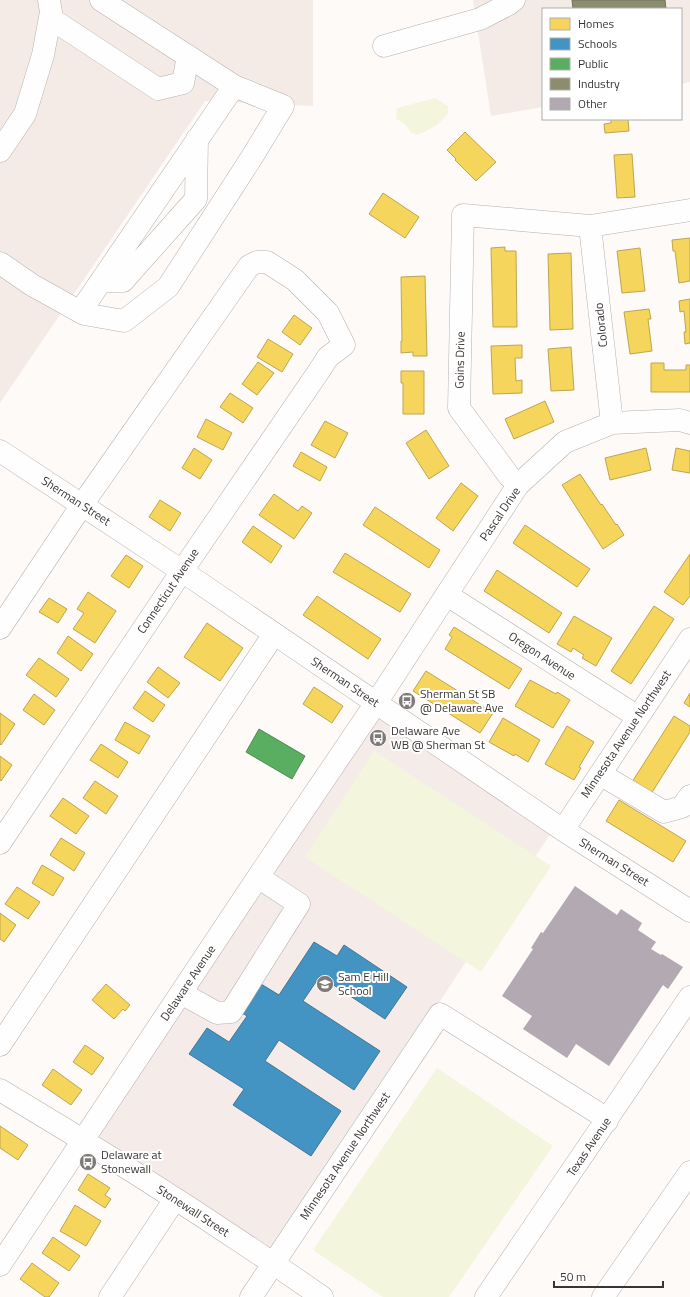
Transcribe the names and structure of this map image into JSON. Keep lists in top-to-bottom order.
{
  "streets": {
    "street": [
      "Colorado",
      "Goins Drive",
      "Sherman Street",
      "Pascal Drive",
      "Connecticut Avenue",
      "Oregon Avenue",
      "Minnesota Avenue Northwest",
      "Delaware Avenue",
      "Texas Avenue",
      "Stonewall Street"
    ]
  },
  "crossings": [
    ["Colorado", "Goins Drive"],
    ["Colorado", "Pascal Drive"],
    ["Goins Drive", "Pascal Drive"],
    ["Sherman Street", "Pascal Drive"],
    ["Sherman Street", "Connecticut Avenue"],
    ["Sherman Street", "Minnesota Avenue Northwest"],
    ["Sherman Street", "Delaware Avenue"],
    ["Pascal Drive", "Oregon Avenue"],
    ["Pascal Drive", "Delaware Avenue"],
    ["Oregon Avenue", "Minnesota Avenue Northwest"],
    ["Minnesota Avenue Northwest", "Texas Avenue"],
    ["Minnesota Avenue Northwest", "Stonewall Street"],
    ["Delaware Avenue", "Stonewall Street"]
  ],
  "places": {
    "bus stop": ["Sherman St SB @ Delaware Ave", "Delaware Ave WB @ Sherman St", "Delaware at Stonewall"],
    "school or university": ["Sam E Hill School"]
  },
  "legend": [
    "Homes",
    "Schools",
    "Public",
    "Industry",
    "Other"
  ],
  "scale_bar": "50 m"
}
